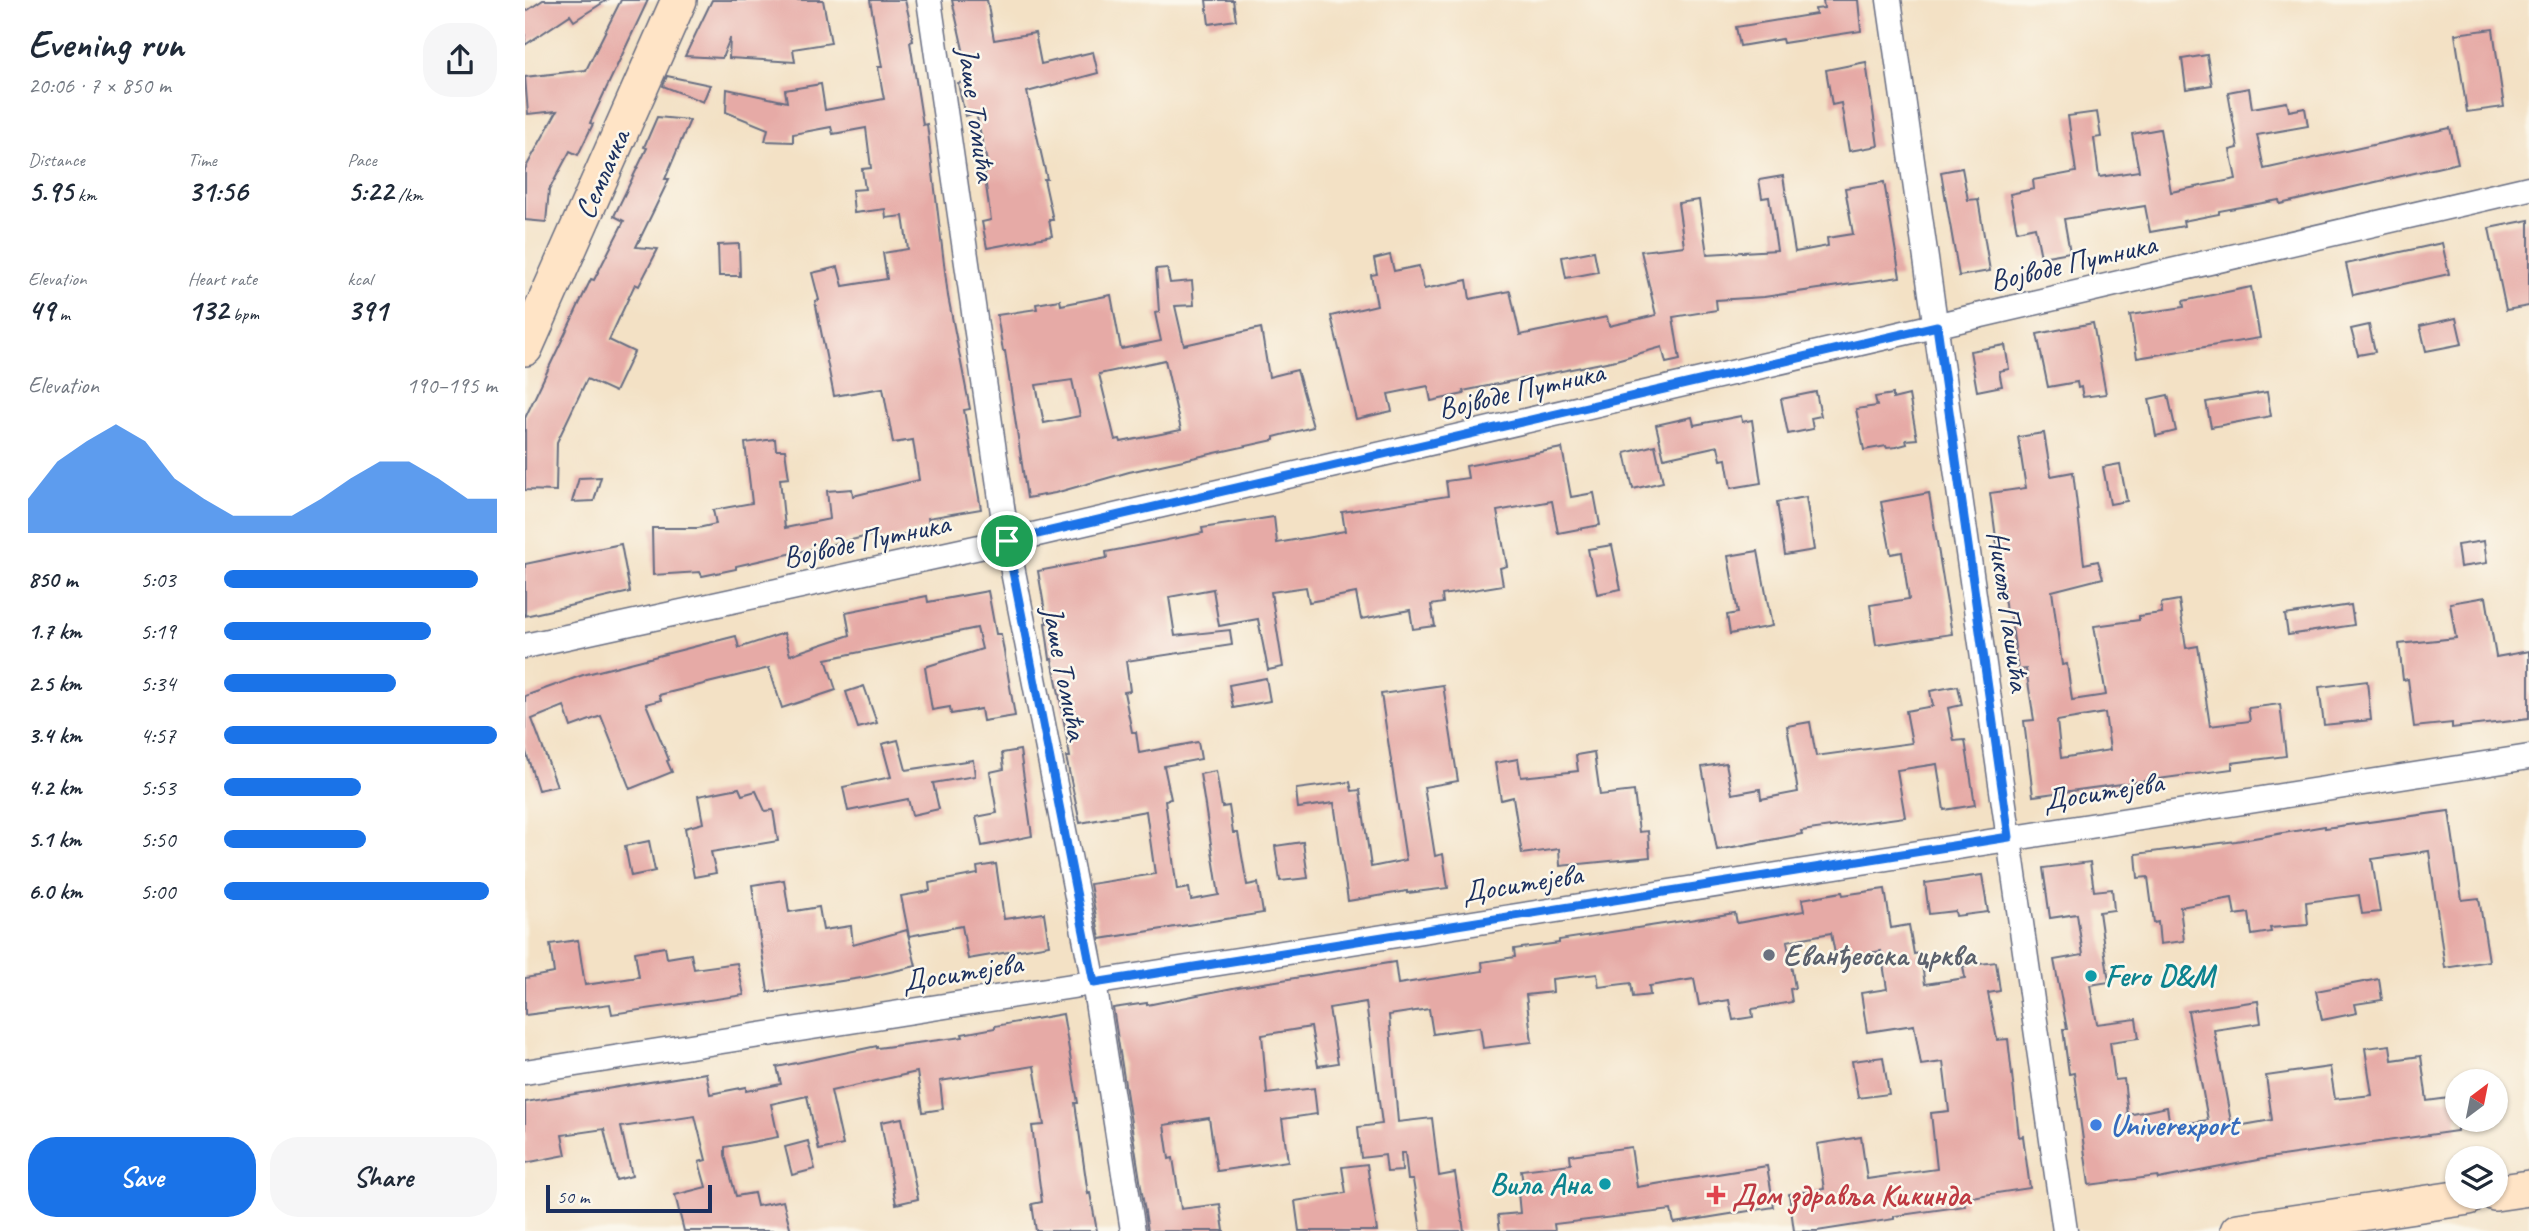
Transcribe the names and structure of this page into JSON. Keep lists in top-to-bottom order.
{
  "streets": {
    "main road": ["Семлачка"],
    "street": [
      "Јаше Томића",
      "Војводе Путника",
      "Николе Пашића",
      "Доситејева"
    ]
  },
  "crossings": [
    ["Јаше Томића", "Војводе Путника"],
    ["Јаше Томића", "Доситејева"],
    ["Војводе Путника", "Николе Пашића"],
    ["Николе Пашића", "Доситејева"]
  ],
  "places": {
    "other": [
      "Еванђеоска црква",
      "Fero D&M",
      "Univerexport",
      "Вила Ана"
    ],
    "health": ["Дом здравља Кикинда"]
  },
  "scale_bar": "50 m",
  "north": "top right",
  "page": {
    "heading": ["Evening run", "20:06 · 7 × 850 m"],
    "stats": [
      ["Distance", "5.95 km"],
      ["Time", "31:56"],
      ["Pace", "5:22 /km"],
      ["Elevation", "49 m"],
      ["Heart rate", "132 bpm"],
      ["kcal", "391"]
    ],
    "chart": ["Elevation", "190–195 m"],
    "list": [
      {
        "name": "850 m",
        "note": "5:03"
      },
      {
        "name": "1.7 km",
        "note": "5:19"
      },
      {
        "name": "2.5 km",
        "note": "5:34"
      },
      {
        "name": "3.4 km",
        "note": "4:57"
      },
      {
        "name": "4.2 km",
        "note": "5:53"
      },
      {
        "name": "5.1 km",
        "note": "5:50"
      },
      {
        "name": "6.0 km",
        "note": "5:00"
      }
    ],
    "buttons": ["Save", "Share"],
    "scale": "50 m"
  }
}
